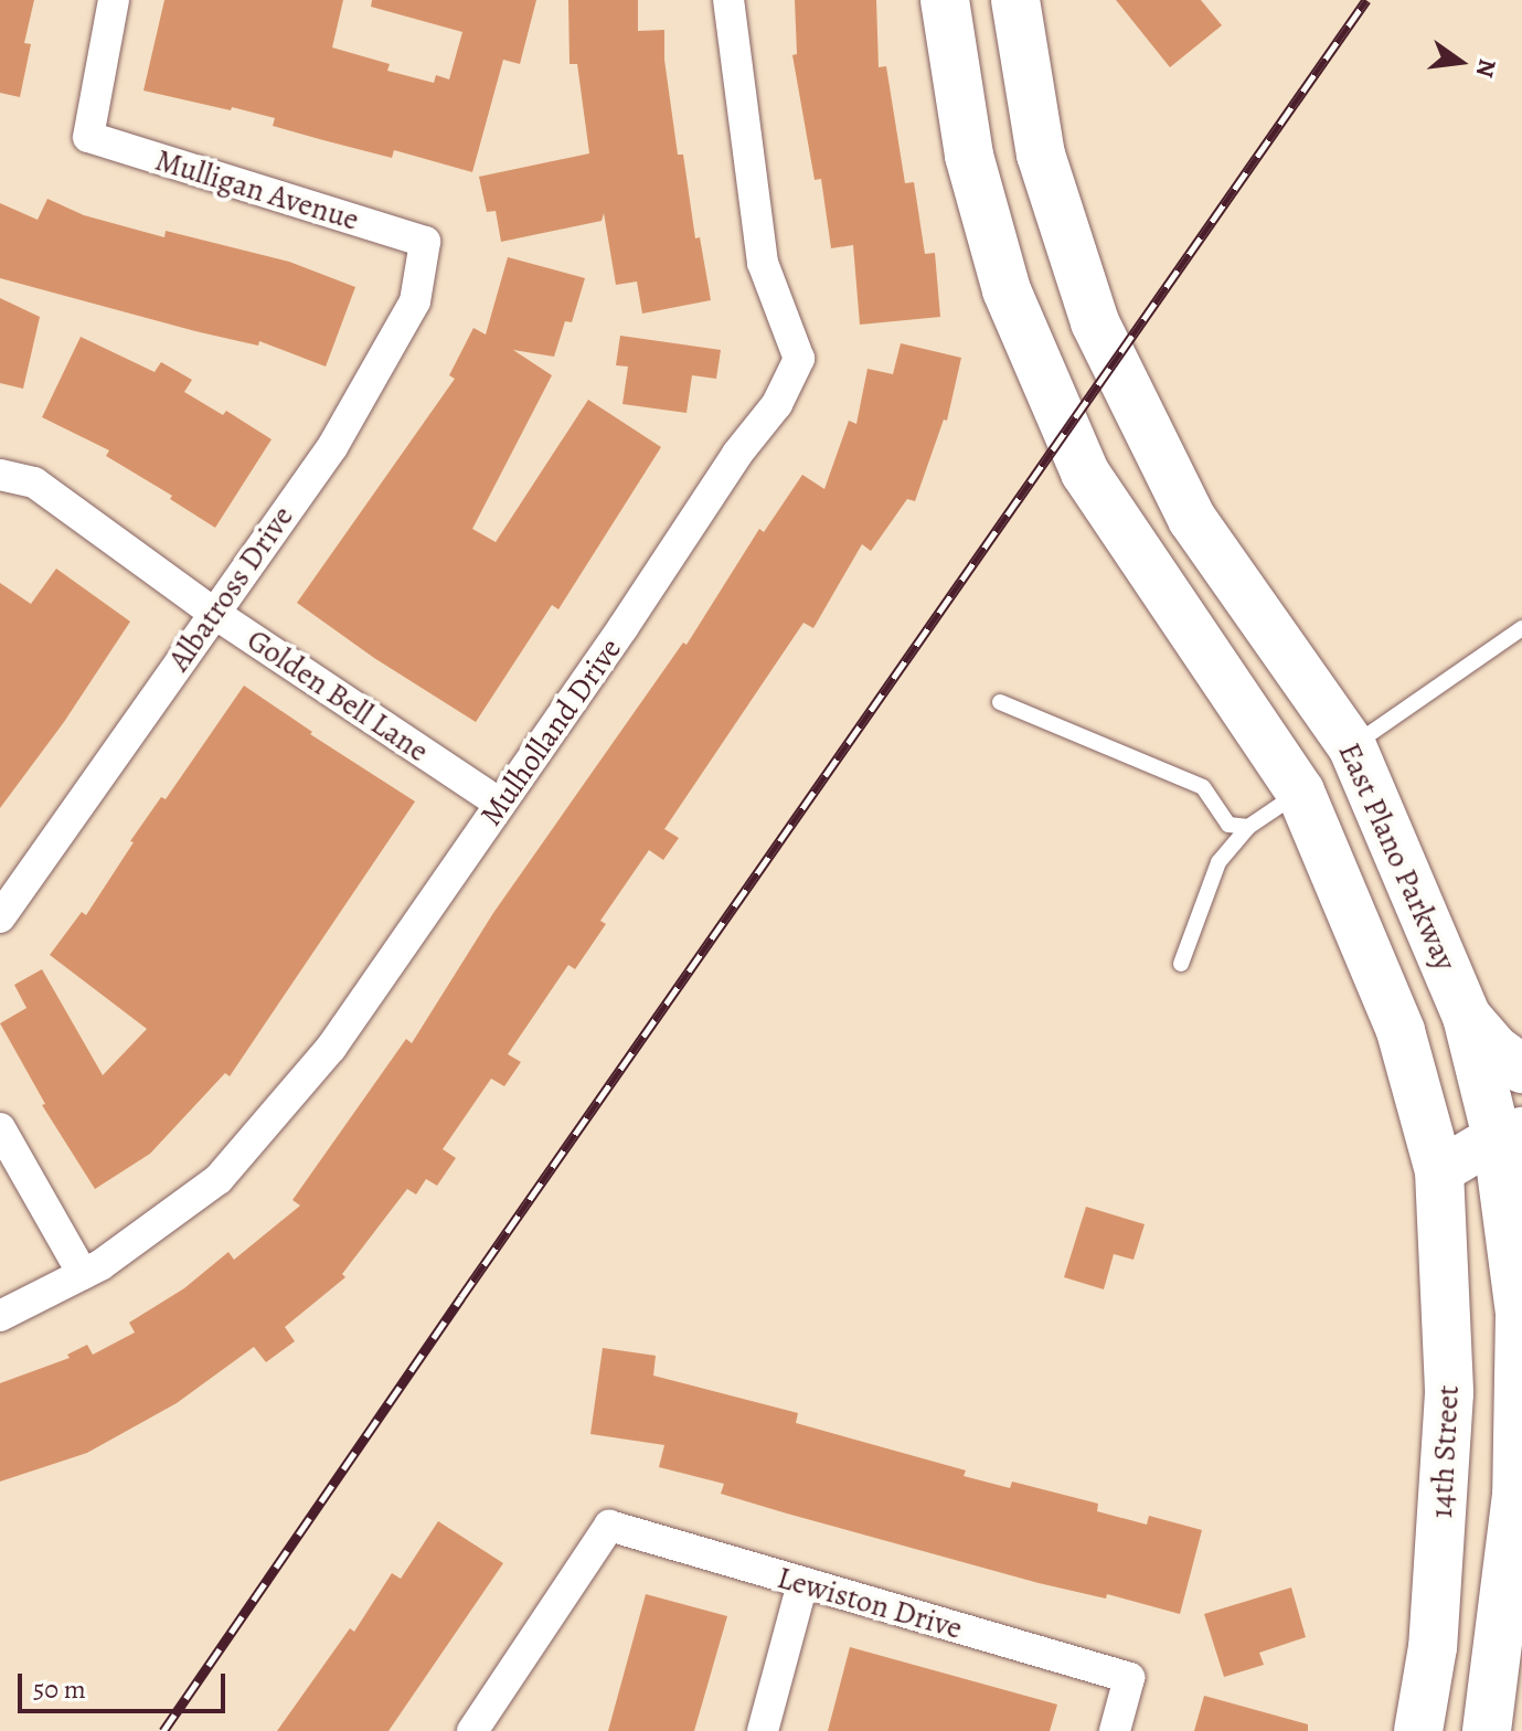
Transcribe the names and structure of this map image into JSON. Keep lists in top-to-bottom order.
{
  "streets": {
    "main road": ["East Plano Parkway", "14th Street"],
    "street": [
      "Mulligan Avenue",
      "Albatross Drive",
      "Golden Bell Lane",
      "Mulholland Drive",
      "Lewiston Drive"
    ]
  },
  "crossings": [
    ["Mulligan Avenue", "Albatross Drive"],
    ["Albatross Drive", "Golden Bell Lane"],
    ["Golden Bell Lane", "Mulholland Drive"],
    ["East Plano Parkway", "14th Street"]
  ],
  "scale_bar": "50 m",
  "north": "right"
}
